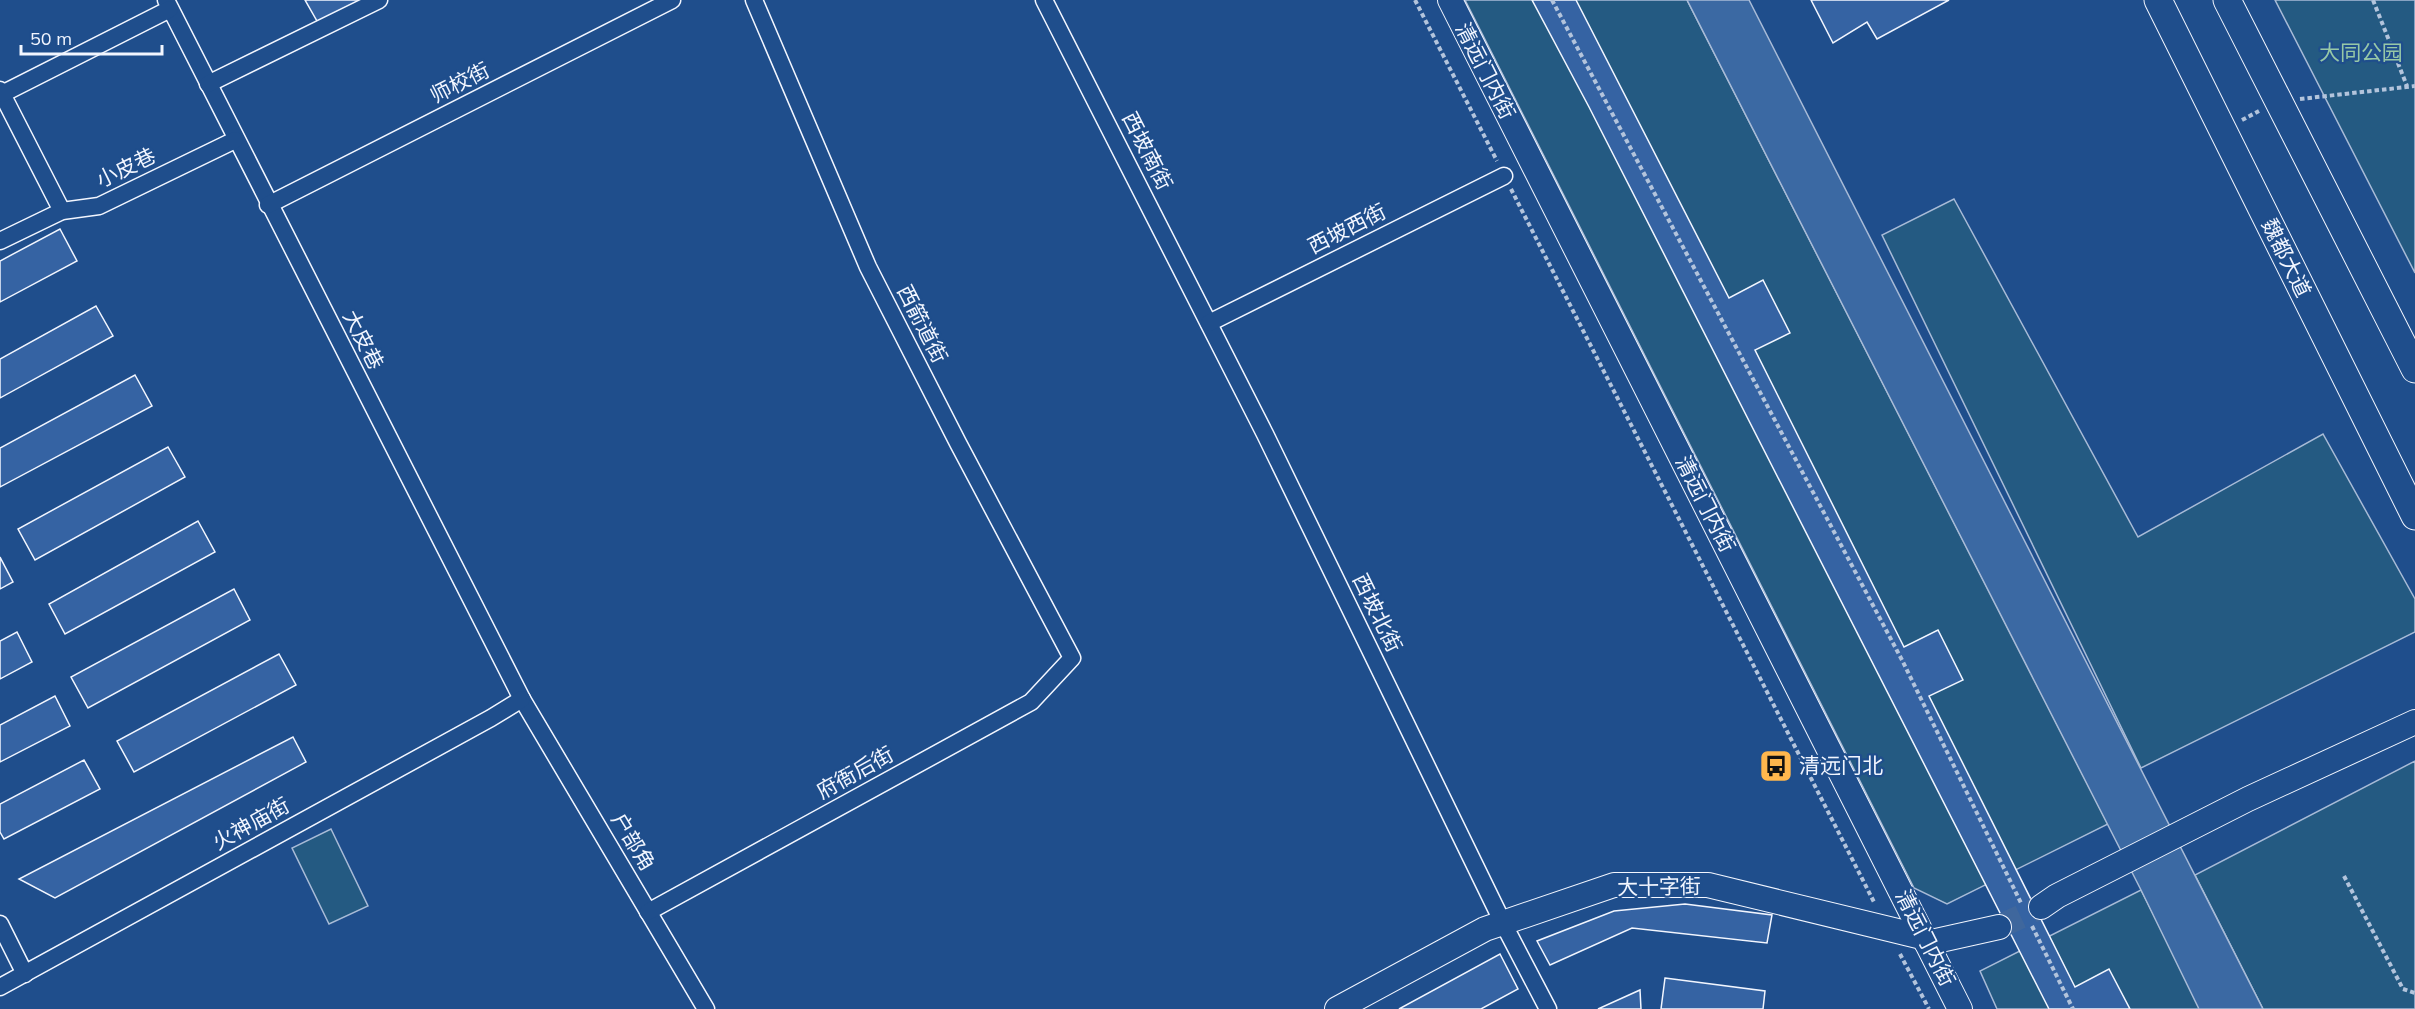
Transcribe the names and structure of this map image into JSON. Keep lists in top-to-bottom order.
{
  "streets": {
    "main road": ["清远门内街", "魏都大道", "大十字街"],
    "street": [
      "师校街",
      "西坡南街",
      "小皮巷",
      "西坡西街",
      "西箭道街",
      "大皮巷",
      "西坡北街",
      "府衙后街",
      "火神庙街",
      "户部角"
    ]
  },
  "crossings": [
    ["清远门内街", "大十字街"],
    ["师校街", "大皮巷"],
    ["西坡南街", "西坡西街"],
    ["西坡南街", "西坡北街"],
    ["小皮巷", "大皮巷"],
    ["西坡西街", "西坡北街"],
    ["西箭道街", "府衙后街"],
    ["大皮巷", "火神庙街"],
    ["大皮巷", "户部角"],
    ["西坡北街", "大十字街"],
    ["府衙后街", "户部角"],
    ["火神庙街", "户部角"]
  ],
  "parks": ["大同公园"],
  "places": {
    "bus stop": ["清远门北"]
  },
  "scale_bar": "50 m"
}
